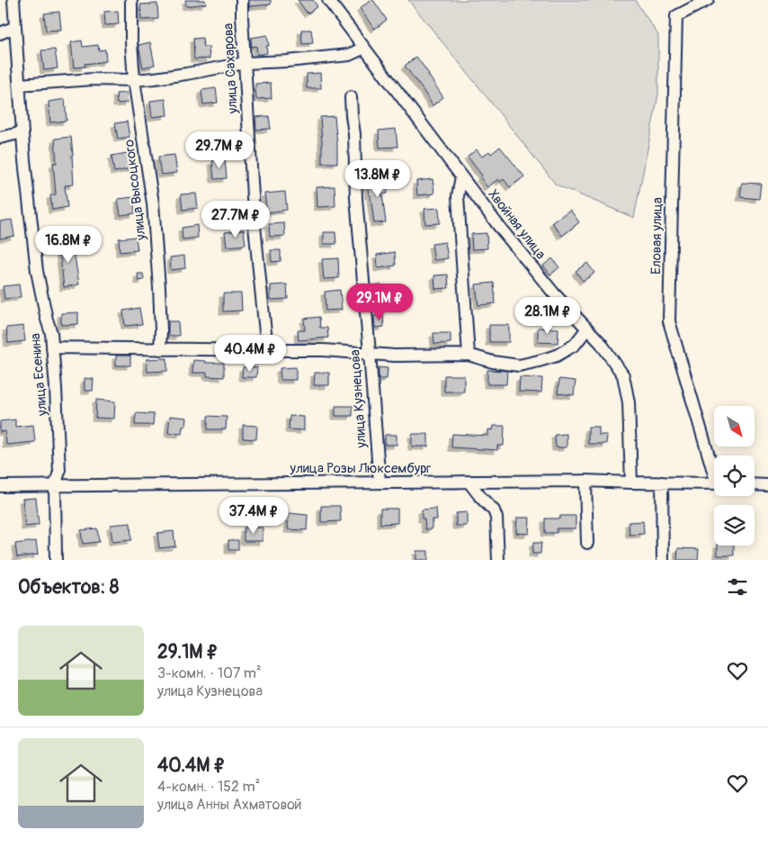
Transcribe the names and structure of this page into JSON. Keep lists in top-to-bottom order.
{
  "streets": {
    "street": [
      "улица Сахарова",
      "улица Высоцкого",
      "Хвойная улица",
      "Еловая улица",
      "улица Есенина",
      "улица Кузнецова",
      "улица Розы Люксембург"
    ]
  },
  "crossings": [
    ["Хвойная улица", "улица Розы Люксембург"],
    ["улица Есенина", "улица Розы Люксембург"],
    ["улица Кузнецова", "улица Розы Люксембург"]
  ],
  "north": "bottom right",
  "page": {
    "price": [
      "29.7M ₽",
      "13.8M ₽",
      "27.7M ₽",
      "16.8M ₽",
      "29.1M ₽",
      "28.1M ₽",
      "40.4M ₽",
      "37.4M ₽"
    ],
    "heading": "Объектов: 8",
    "list": [
      {
        "name": "29.1M ₽",
        "note": "3-комн. · 107 m² · улица Кузнецова"
      },
      {
        "name": "40.4M ₽",
        "note": "4-комн. · 152 m² · улица Анны Ахматовой"
      }
    ]
  }
}
